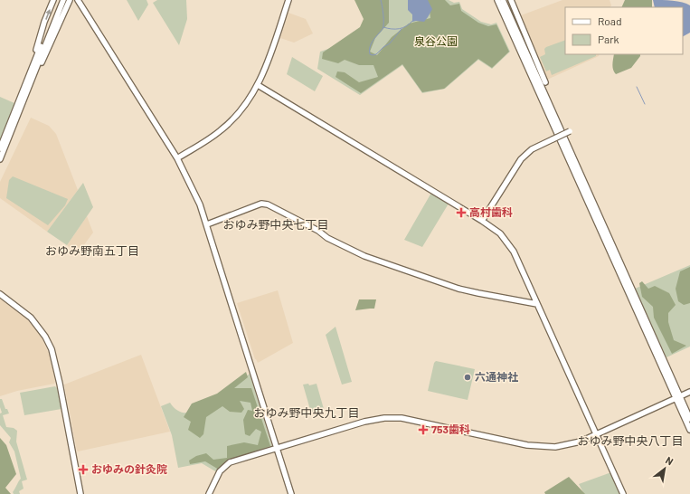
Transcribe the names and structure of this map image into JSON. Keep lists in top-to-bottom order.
{
  "districts": [
    "おゆみ野中央七丁目",
    "おゆみ野南五丁目",
    "おゆみ野中央九丁目",
    "おゆみ野中央八丁目"
  ],
  "parks": ["泉谷公園"],
  "places": {
    "health": ["高村歯科", "753歯科", "おゆみの針灸院"],
    "other": ["六通神社"]
  },
  "legend": ["Road", "Park"],
  "north": "top right"
}
